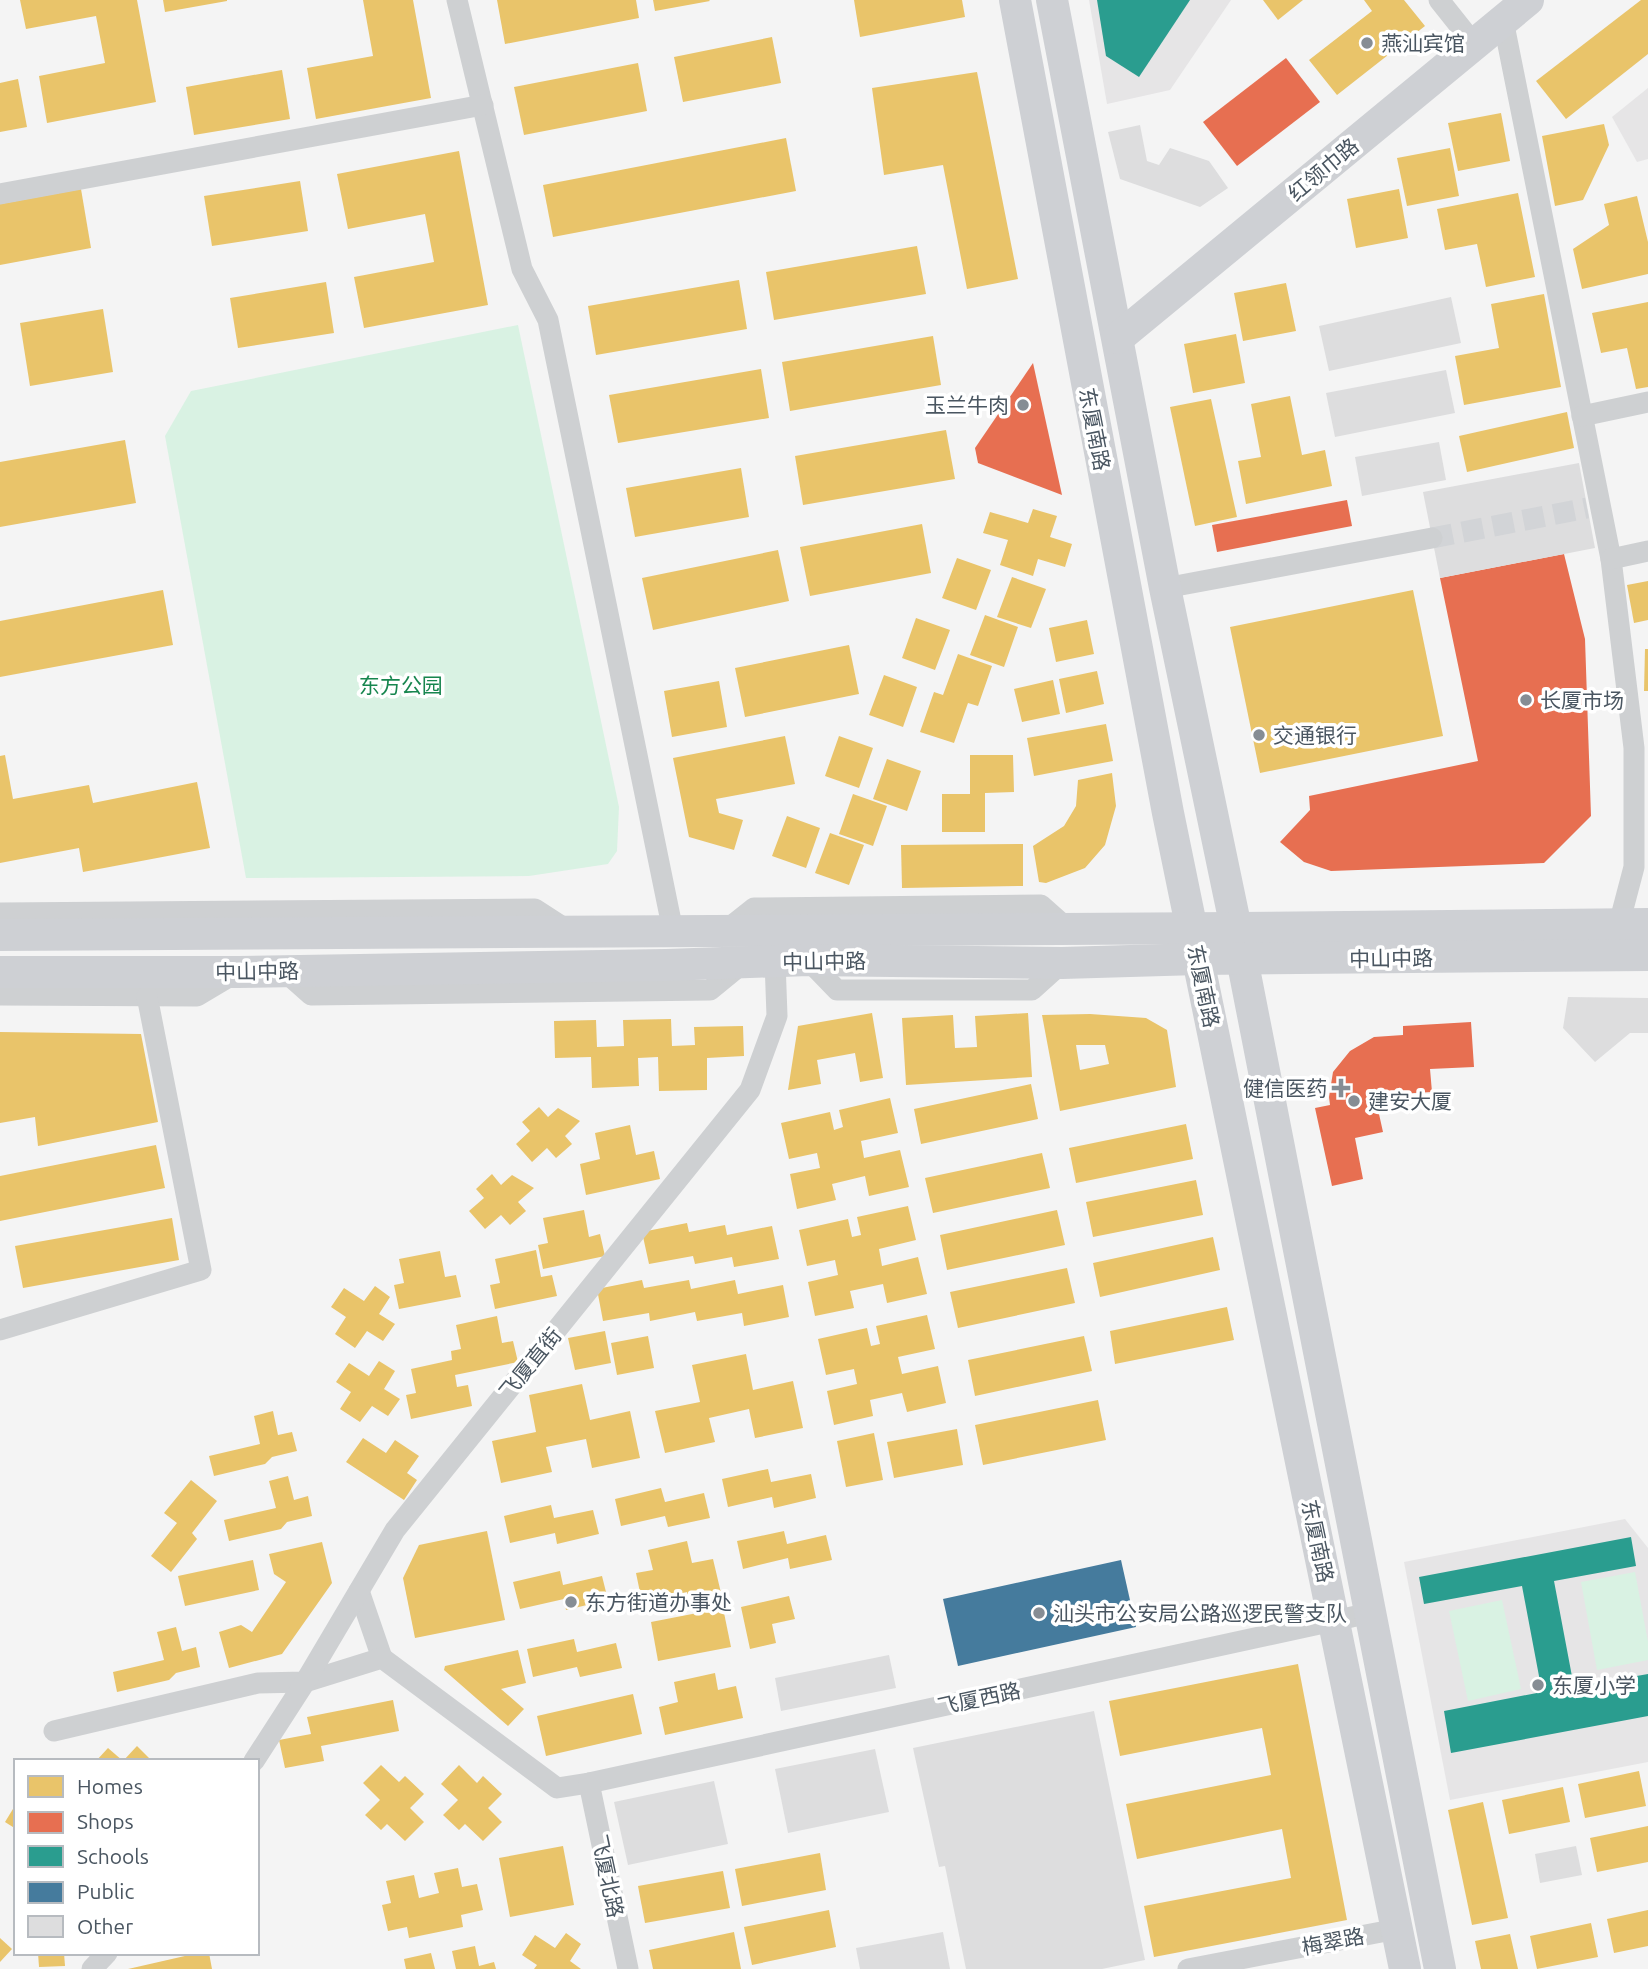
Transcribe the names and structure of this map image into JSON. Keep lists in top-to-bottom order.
{
  "streets": {
    "street": [
      "红领巾路",
      "东厦南路",
      "中山中路",
      "飞厦直街",
      "飞厦西路",
      "飞厦北路",
      "梅翠路"
    ]
  },
  "crossings": [
    ["红领巾路", "东厦南路"],
    ["东厦南路", "中山中路"],
    ["东厦南路", "飞厦西路"],
    ["东厦南路", "梅翠路"],
    ["中山中路", "飞厦直街"],
    ["飞厦西路", "飞厦北路"]
  ],
  "parks": ["东方公园"],
  "places": {
    "other": [
      "燕汕宾馆",
      "玉兰牛肉",
      "长厦市场",
      "交通银行",
      "建安大厦",
      "东方街道办事处",
      "汕头市公安局公路巡逻民警支队",
      "东厦小学"
    ],
    "health": ["健信医药"]
  },
  "legend": [
    "Homes",
    "Shops",
    "Schools",
    "Public",
    "Other"
  ]
}
